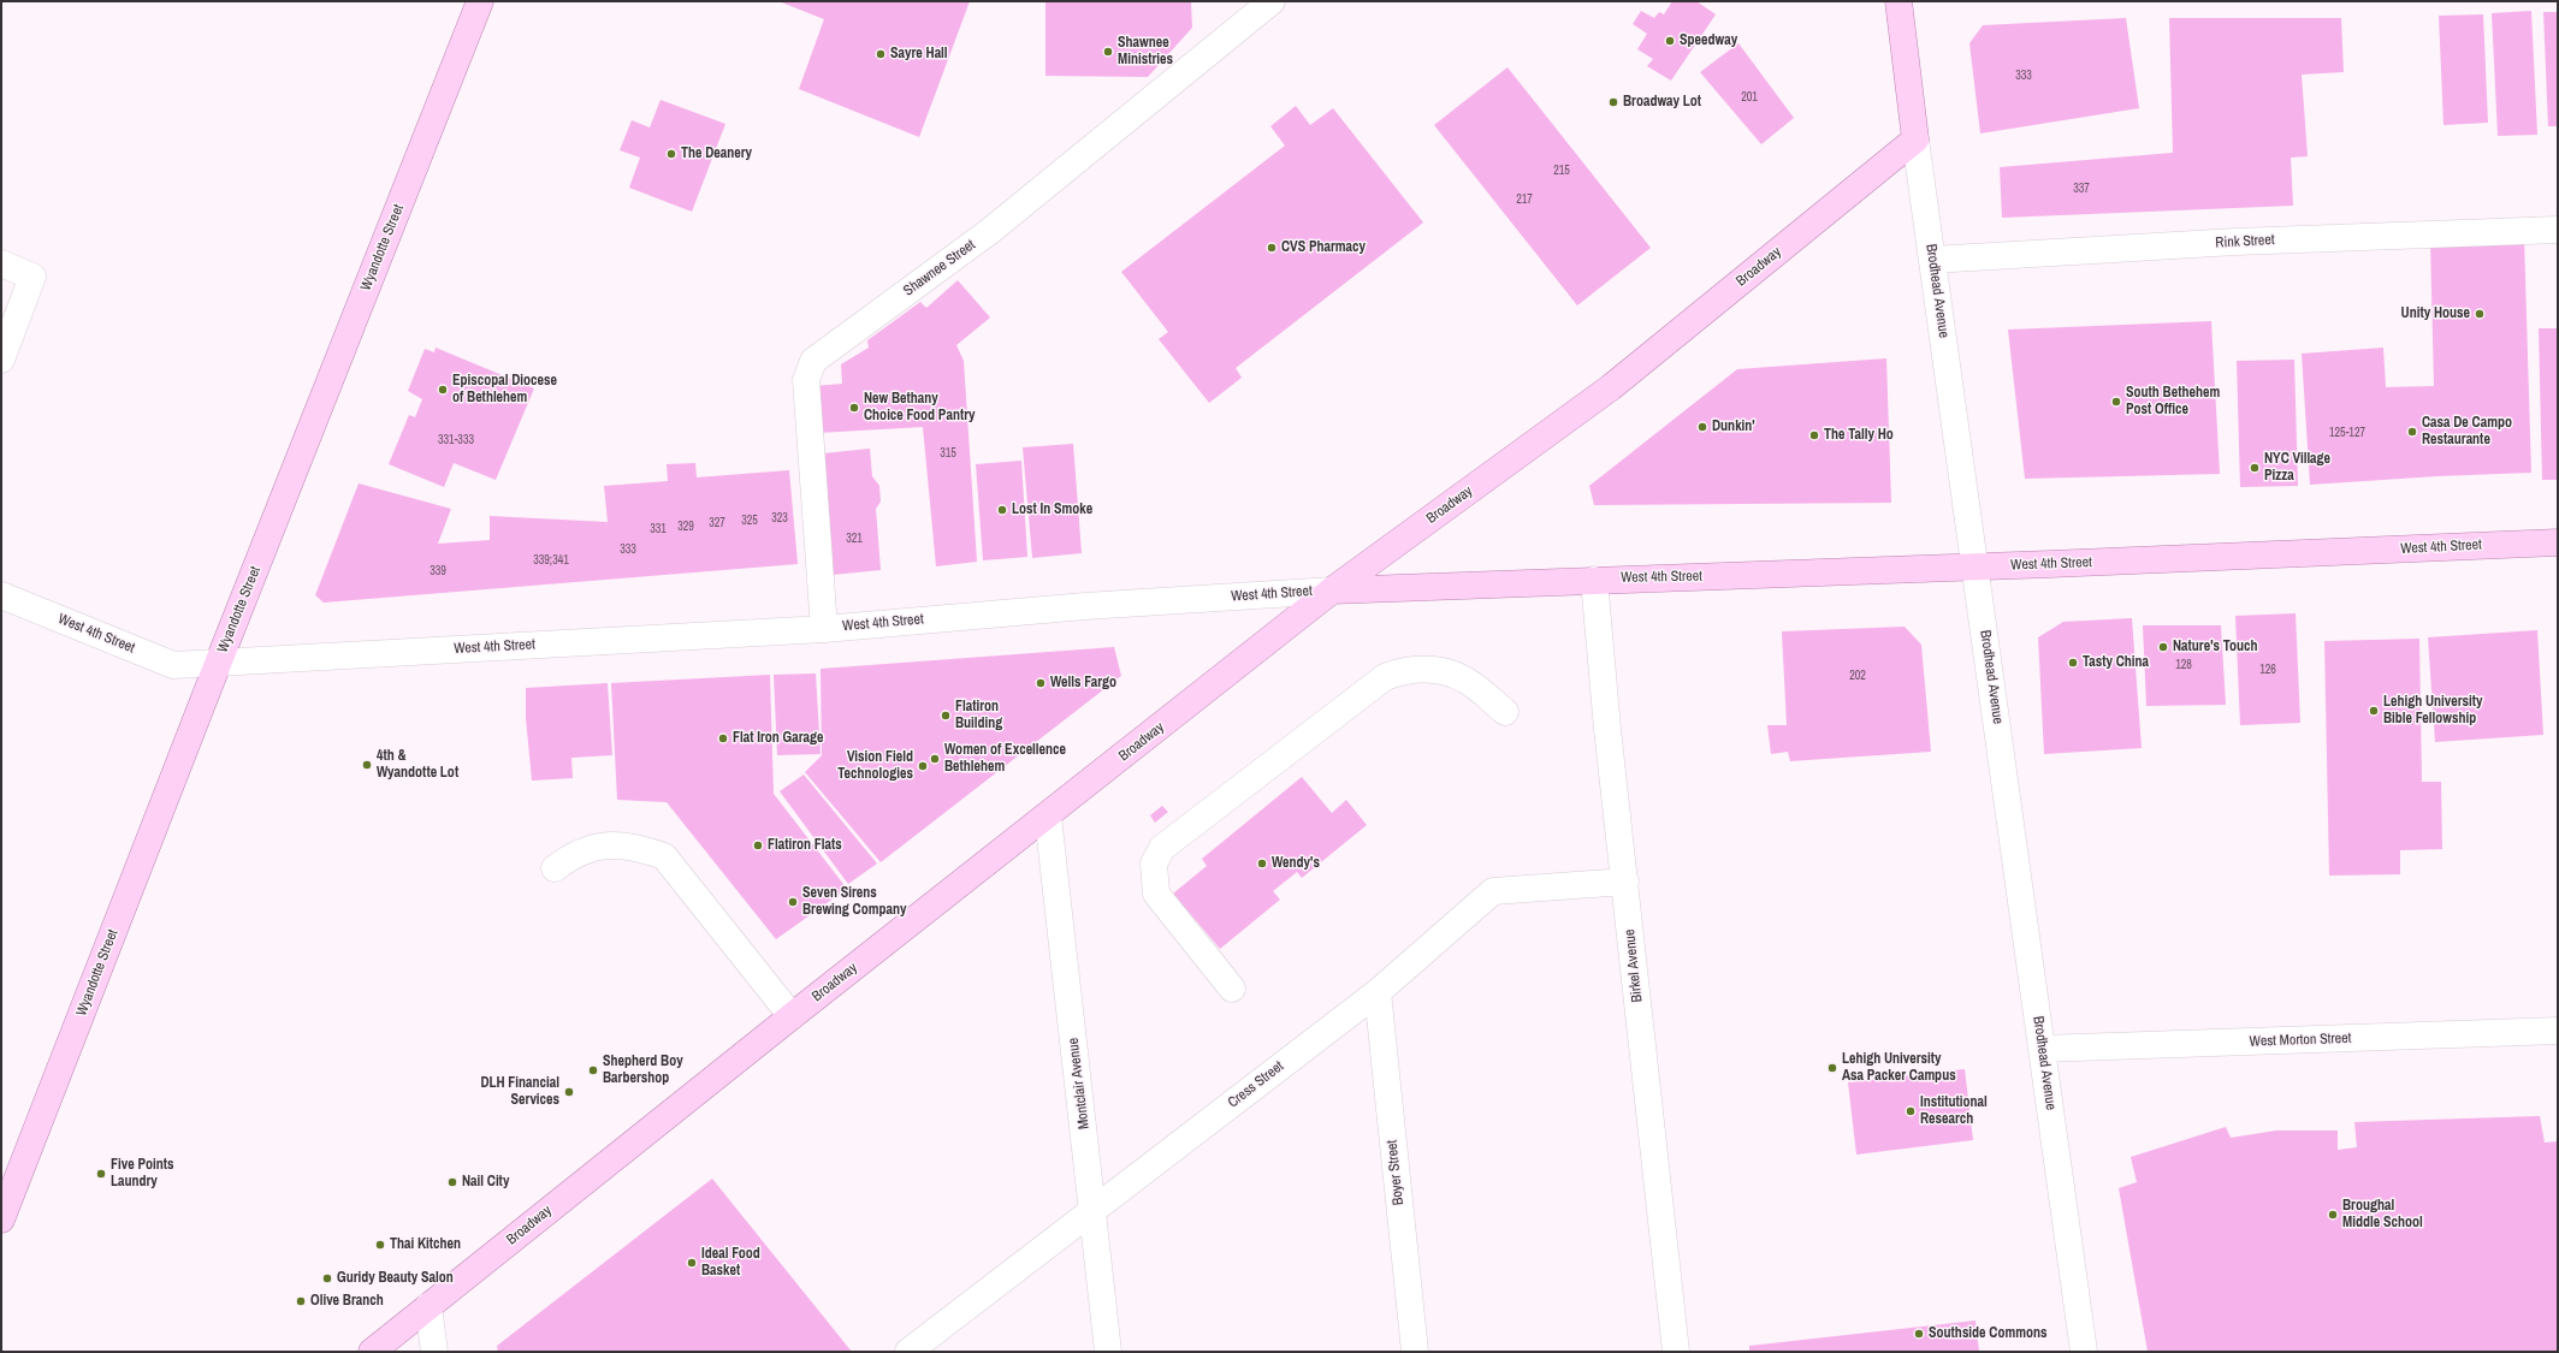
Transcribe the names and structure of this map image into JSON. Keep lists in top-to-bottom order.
{
  "streets": {
    "main road": [
      "Wyandotte Street",
      "Broadway",
      "Brodhead Avenue",
      "West 4th Street"
    ],
    "street": [
      "Rink Street",
      "Shawnee Street",
      "Birkel Avenue",
      "West Morton Street",
      "Montclair Avenue",
      "Cress Street",
      "Boyer Street"
    ]
  },
  "crossings": [
    ["Rink Street", "Brodhead Avenue"],
    ["Wyandotte Street", "West 4th Street"],
    ["Broadway", "Brodhead Avenue"],
    ["Broadway", "West 4th Street"],
    ["Broadway", "Montclair Avenue"],
    ["Shawnee Street", "West 4th Street"],
    ["Brodhead Avenue", "West 4th Street"],
    ["Brodhead Avenue", "West Morton Street"],
    ["West 4th Street", "Birkel Avenue"],
    ["Birkel Avenue", "Cress Street"],
    ["Montclair Avenue", "Cress Street"],
    ["Cress Street", "Boyer Street"]
  ],
  "places": [
    "Speedway",
    "Shawnee Ministries",
    "Sayre Hall",
    "Broadway Lot",
    "The Deanery",
    "CVS Pharmacy",
    "Unity House",
    "Episcopal Diocese of Bethlehem",
    "South Bethehem Post Office",
    "New Bethany Choice Food Pantry",
    "Dunkin'",
    "Casa De Campo Restaurante",
    "The Tally Ho",
    "NYC Village Pizza",
    "Lost In Smoke",
    "Nature's Touch",
    "Tasty China",
    "Wells Fargo",
    "Lehigh University Bible Fellowship",
    "Flatiron Building",
    "Flat Iron Garage",
    "Women of Excellence Bethlehem",
    "4th & Wyandotte Lot",
    "Vision Field Technologies",
    "Flatiron Flats",
    "Wendy's",
    "Seven Sirens Brewing Company",
    "Lehigh University Asa Packer Campus",
    "Shepherd Boy Barbershop",
    "DLH Financial Services",
    "Institutional Research",
    "Five Points Laundry",
    "Nail City",
    "Broughal Middle School",
    "Thai Kitchen",
    "Ideal Food Basket",
    "Guridy Beauty Salon",
    "Olive Branch",
    "Southside Commons"
  ],
  "house_numbers": [
    "333",
    "201",
    "215",
    "337",
    "217",
    "125-127",
    "331-333",
    "315",
    "323",
    "325",
    "327",
    "329",
    "331",
    "321",
    "333",
    "339;341",
    "339",
    "128",
    "126",
    "202"
  ]
}
